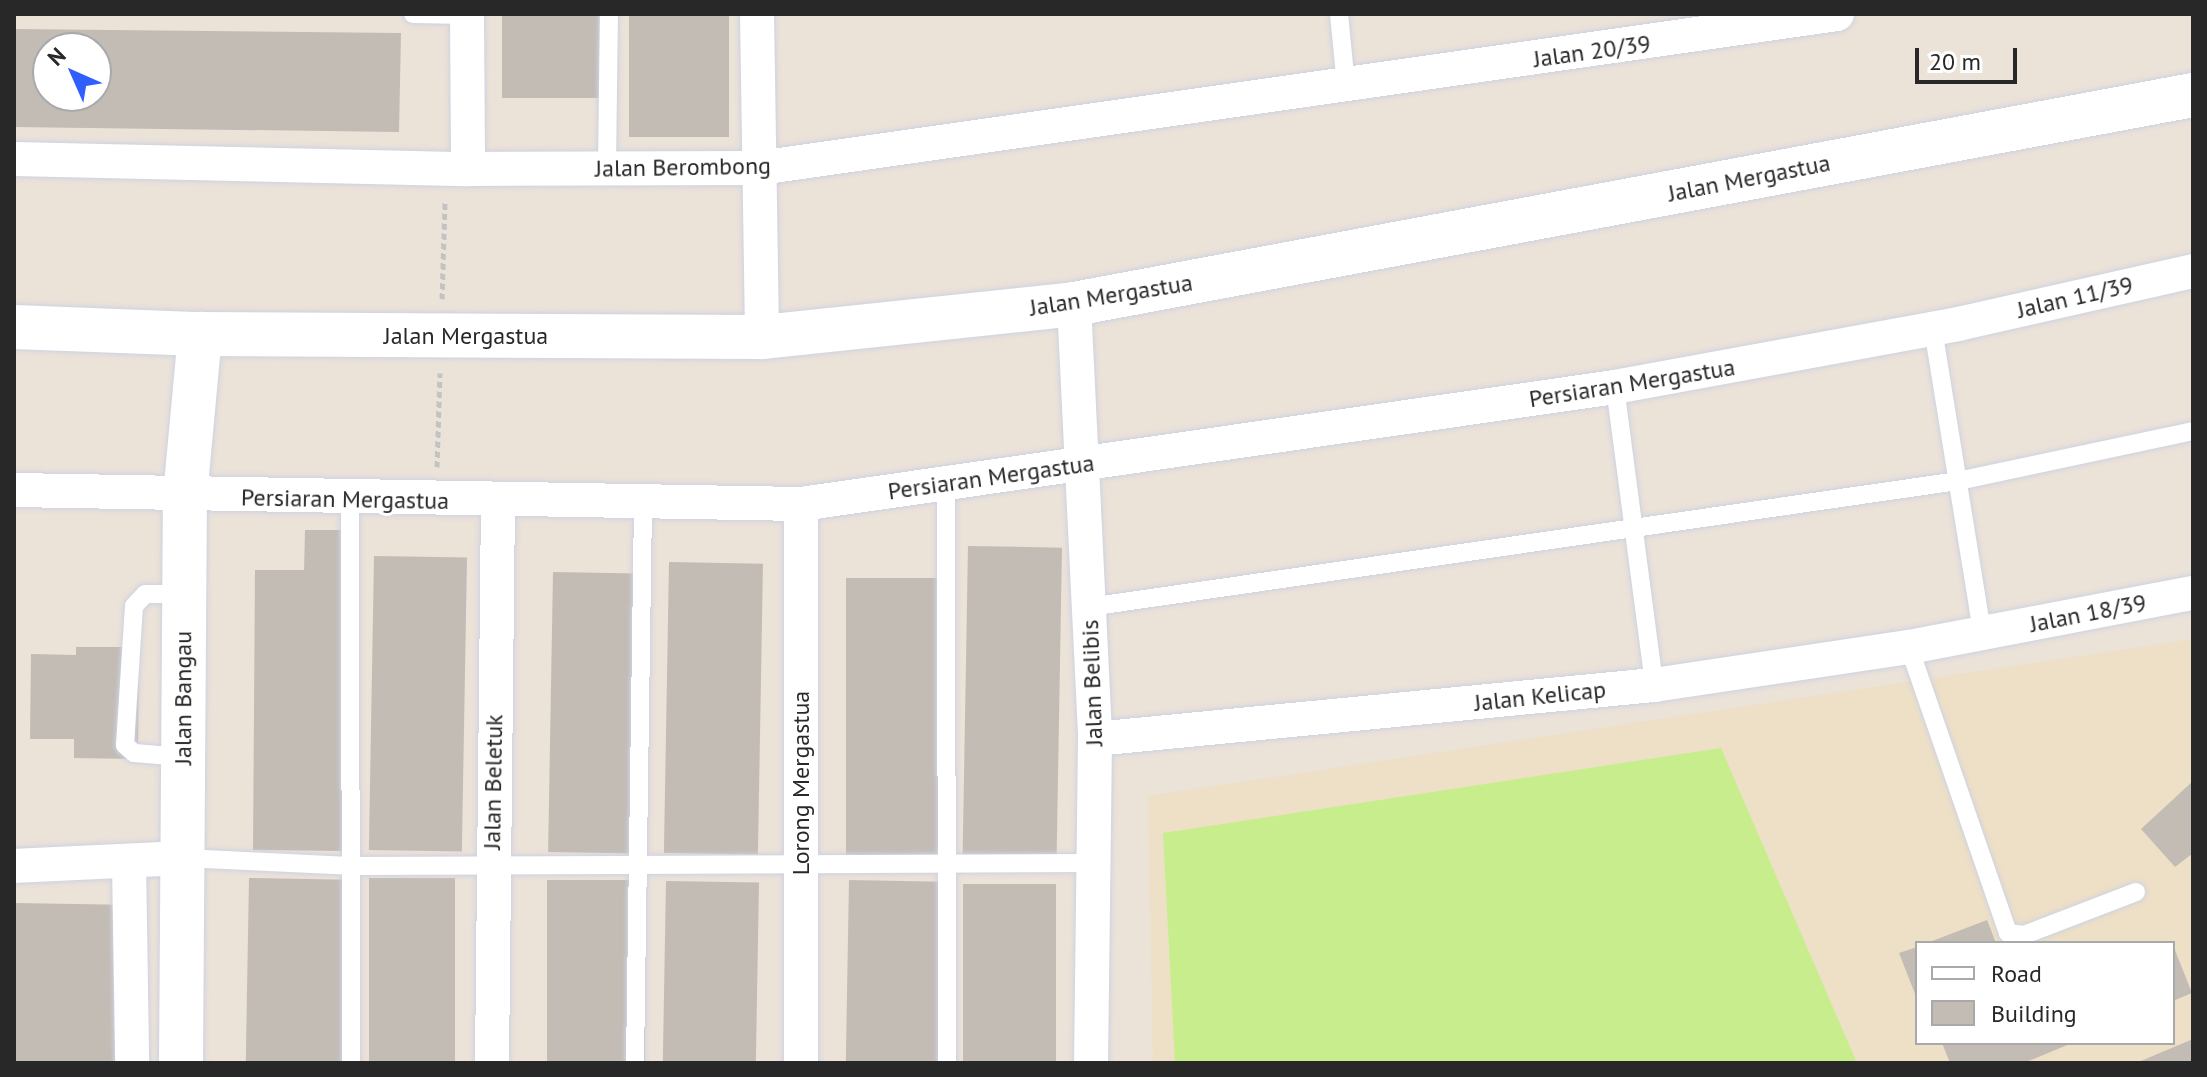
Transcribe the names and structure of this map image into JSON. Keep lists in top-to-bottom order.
{
  "streets": {
    "main road": ["Jalan Mergastua", "Jalan Bangau"],
    "street": [
      "Jalan 20/39",
      "Jalan Berombong",
      "Jalan 11/39",
      "Persiaran Mergastua",
      "Jalan 18/39",
      "Jalan Belibis",
      "Jalan Kelicap",
      "Jalan Beletuk",
      "Lorong Mergastua"
    ]
  },
  "crossings": [
    ["Jalan 20/39", "Jalan Berombong"],
    ["Jalan Mergastua", "Jalan Belibis"],
    ["Jalan Mergastua", "Jalan Bangau"],
    ["Jalan 11/39", "Persiaran Mergastua"],
    ["Persiaran Mergastua", "Jalan Belibis"],
    ["Persiaran Mergastua", "Jalan Bangau"],
    ["Persiaran Mergastua", "Jalan Beletuk"],
    ["Persiaran Mergastua", "Lorong Mergastua"],
    ["Jalan 18/39", "Jalan Kelicap"],
    ["Jalan Belibis", "Jalan Kelicap"]
  ],
  "legend": ["Road", "Building"],
  "scale_bar": "20 m",
  "north": "top left"
}
